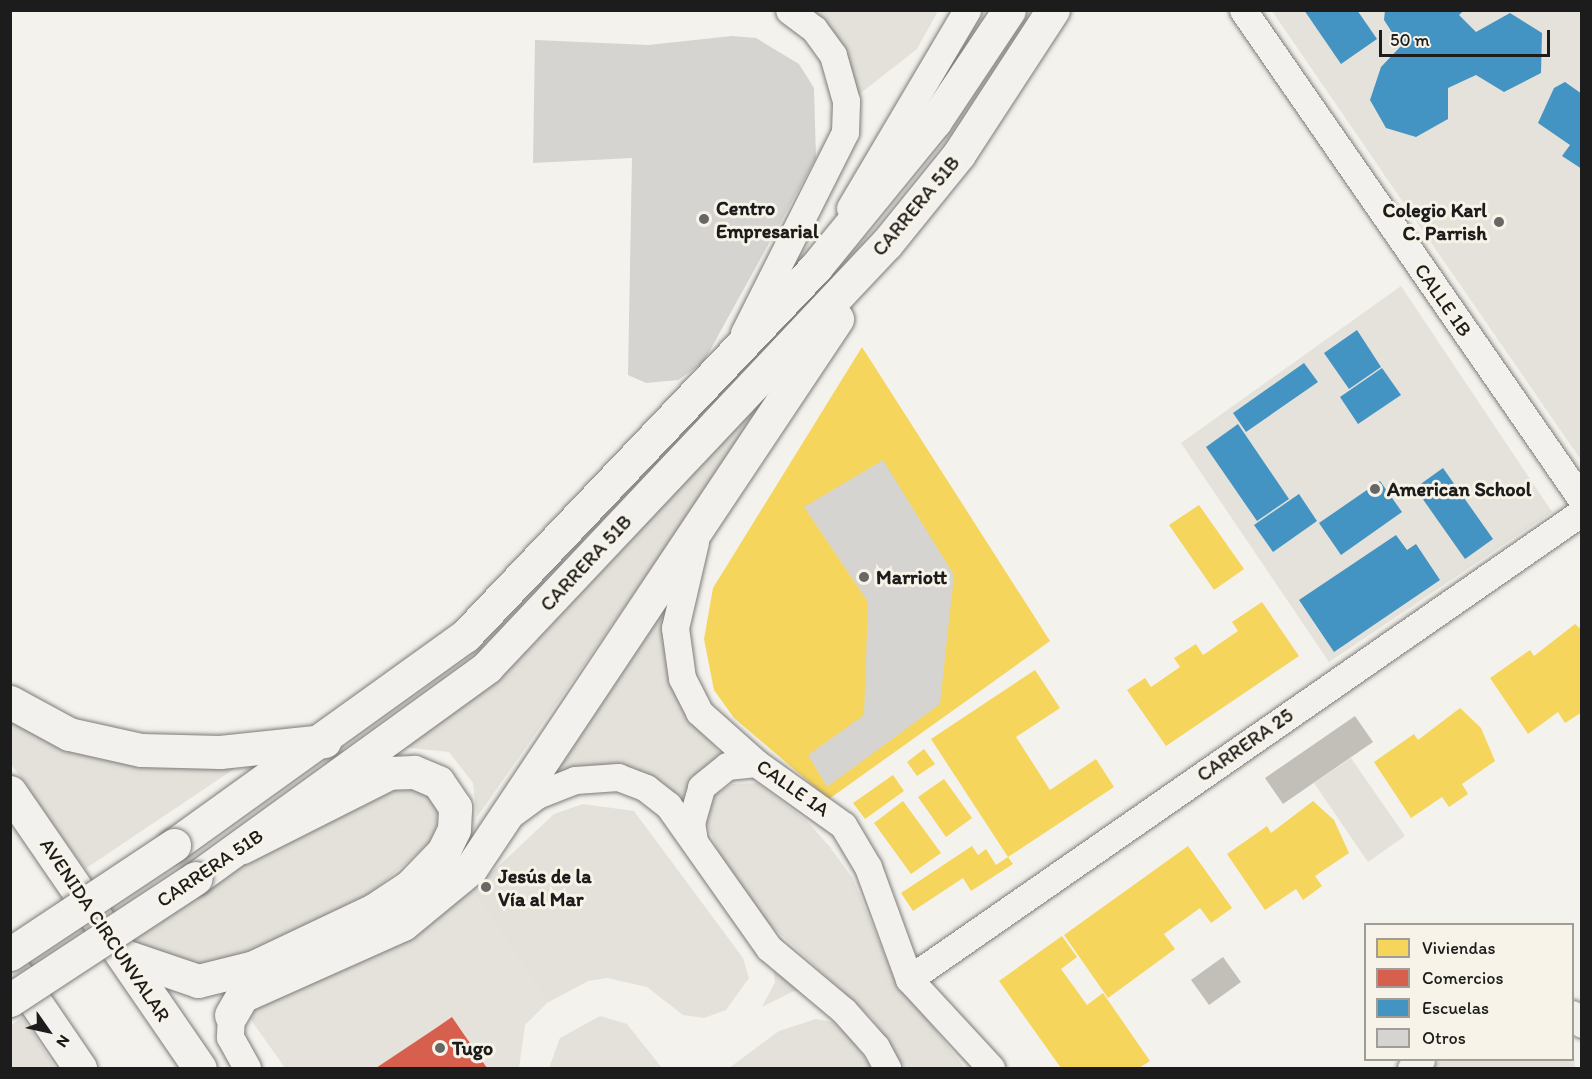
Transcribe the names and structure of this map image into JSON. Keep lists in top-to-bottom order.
{
  "streets": {
    "main road": ["CARRERA 51B", "AVENIDA CIRCUNVALAR"],
    "street": ["CALLE 1B", "CARRERA 25", "CALLE 1A"]
  },
  "crossings": [
    ["CARRERA 25", "CALLE 1A"]
  ],
  "places": [
    "Centro Empresarial",
    "Colegio Karl C. Parrish",
    "American School",
    "Marriott",
    "Jesús de la Vía al Mar",
    "Tugo"
  ],
  "legend": [
    "Viviendas",
    "Comercios",
    "Escuelas",
    "Otros"
  ],
  "scale_bar": "50 m",
  "north": "bottom right"
}
